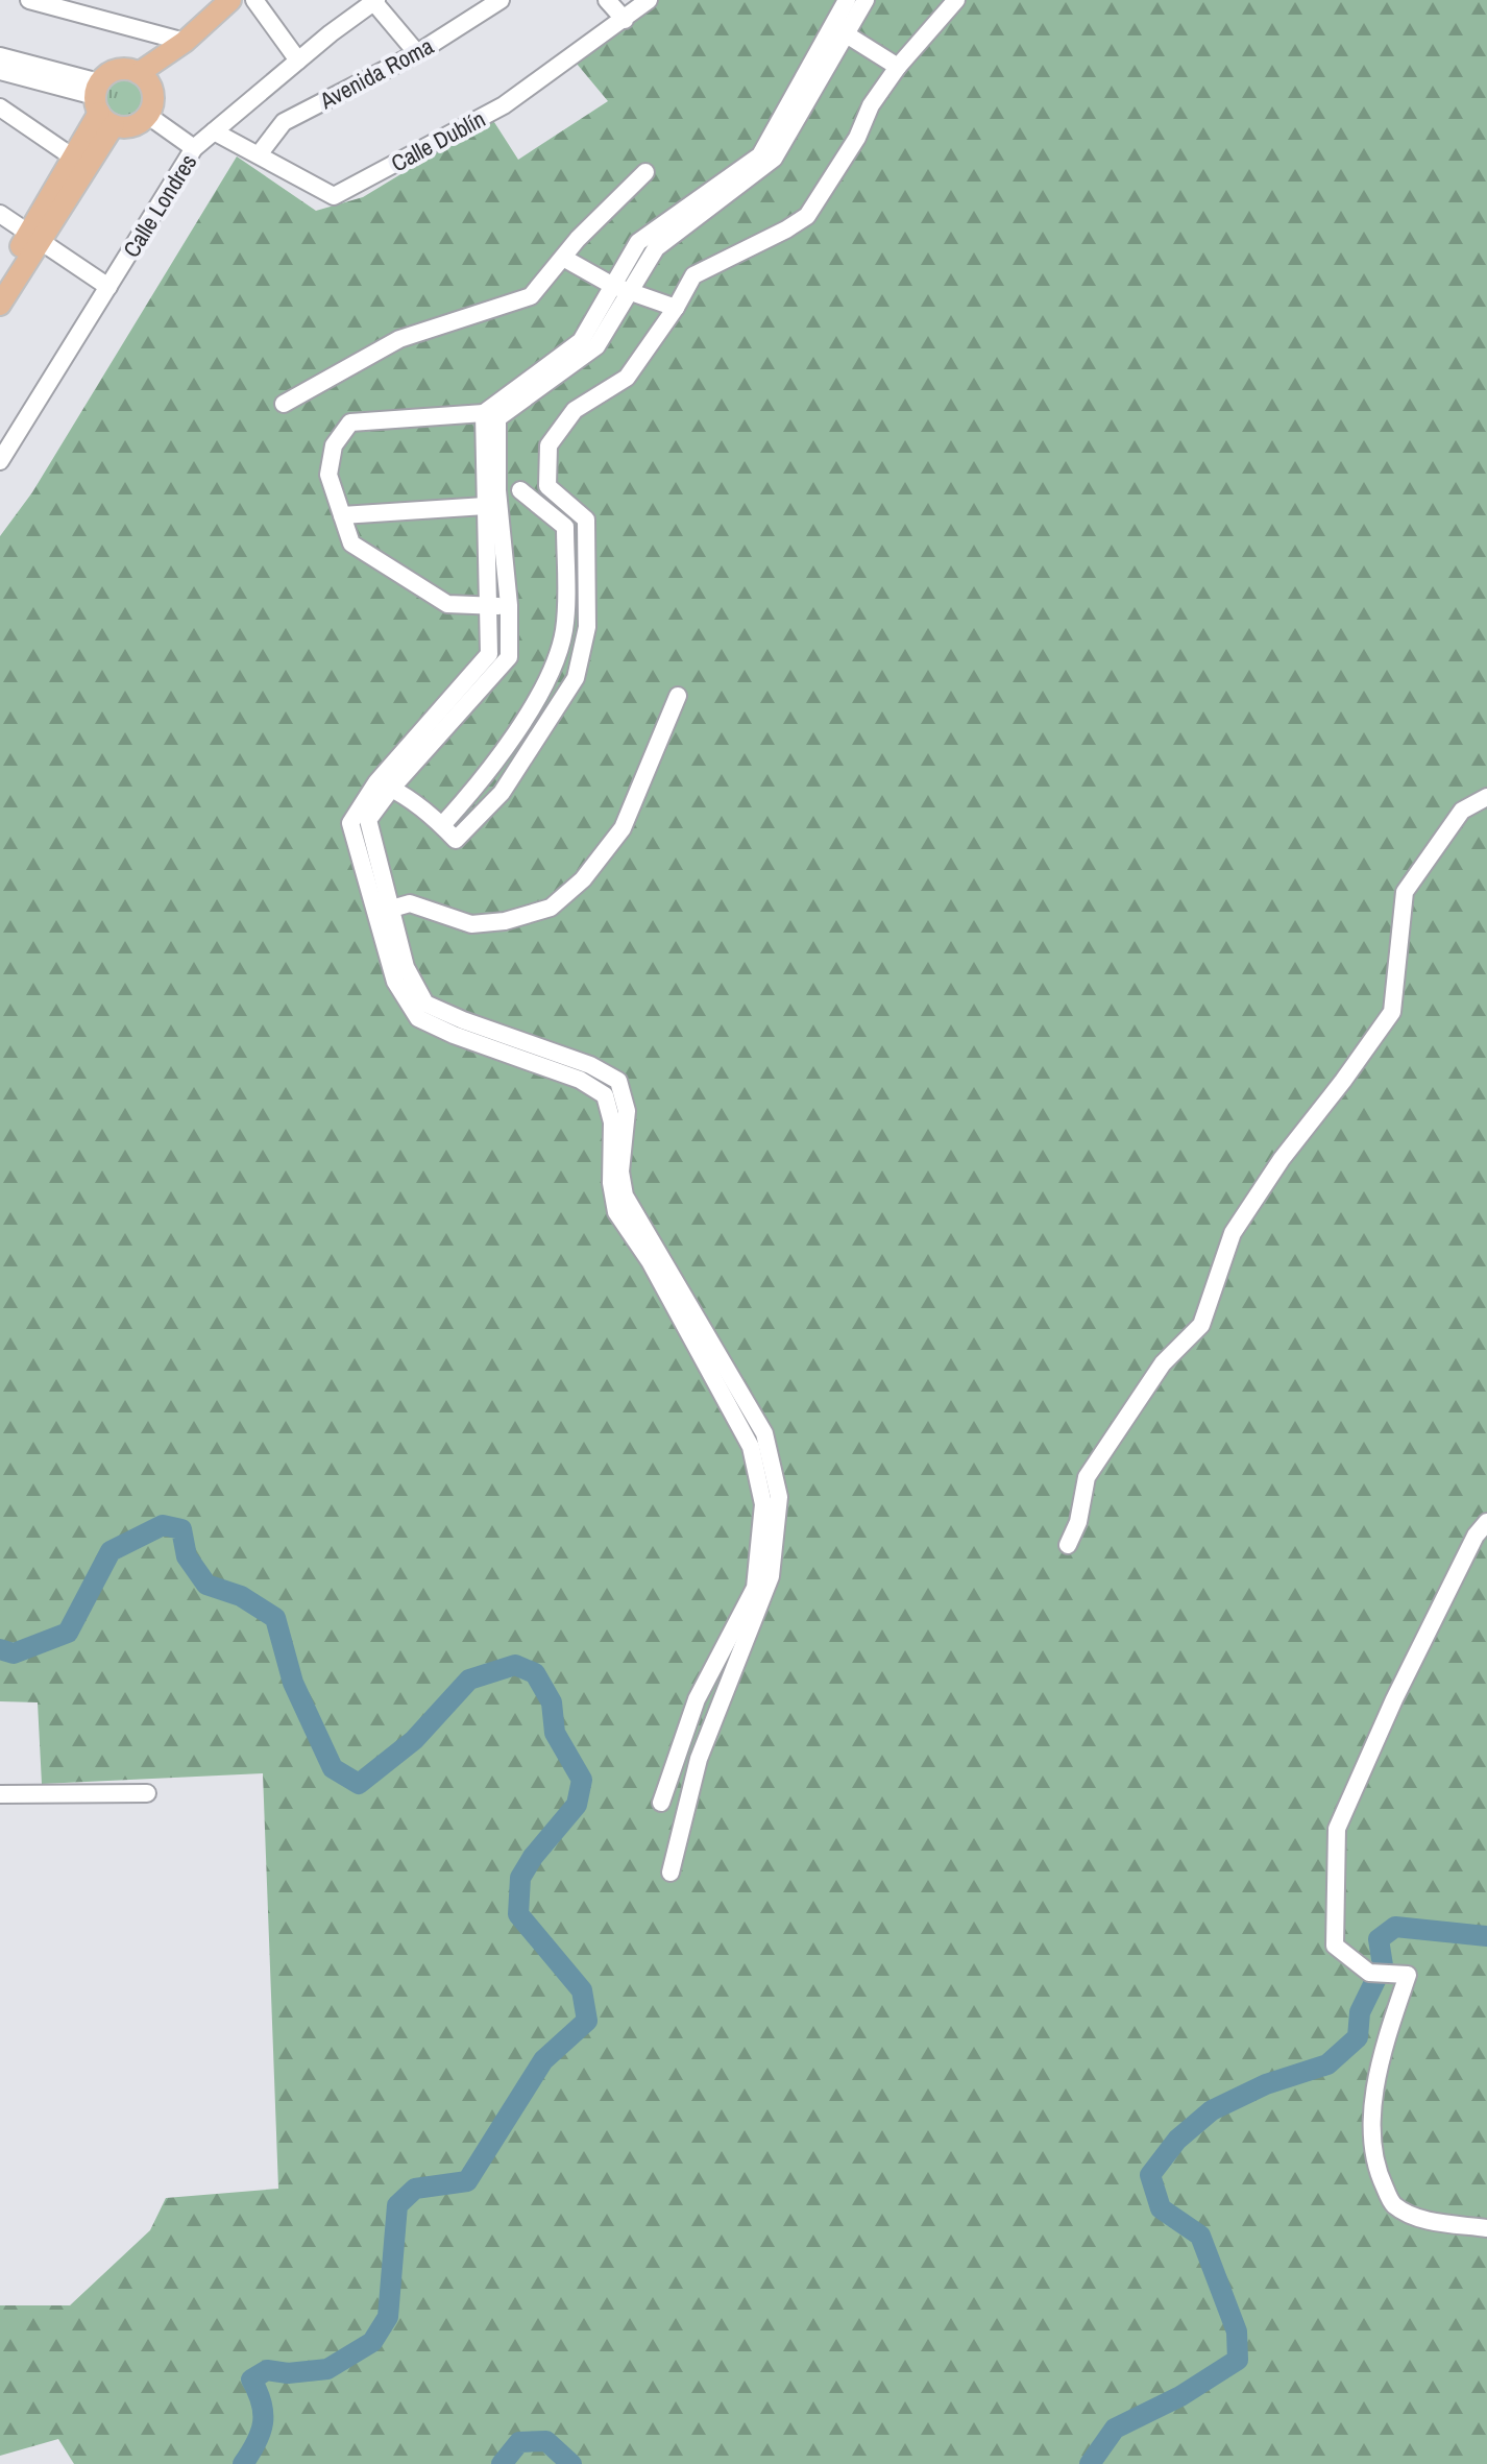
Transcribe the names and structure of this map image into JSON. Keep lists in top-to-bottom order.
{
  "streets": {
    "street": ["Avenida Roma", "Calle Dublín", "Calle Londres"]
  },
  "crossings": [
    ["Avenida Roma", "Calle Dublín"],
    ["Calle Dublín", "Calle Londres"]
  ]
}
